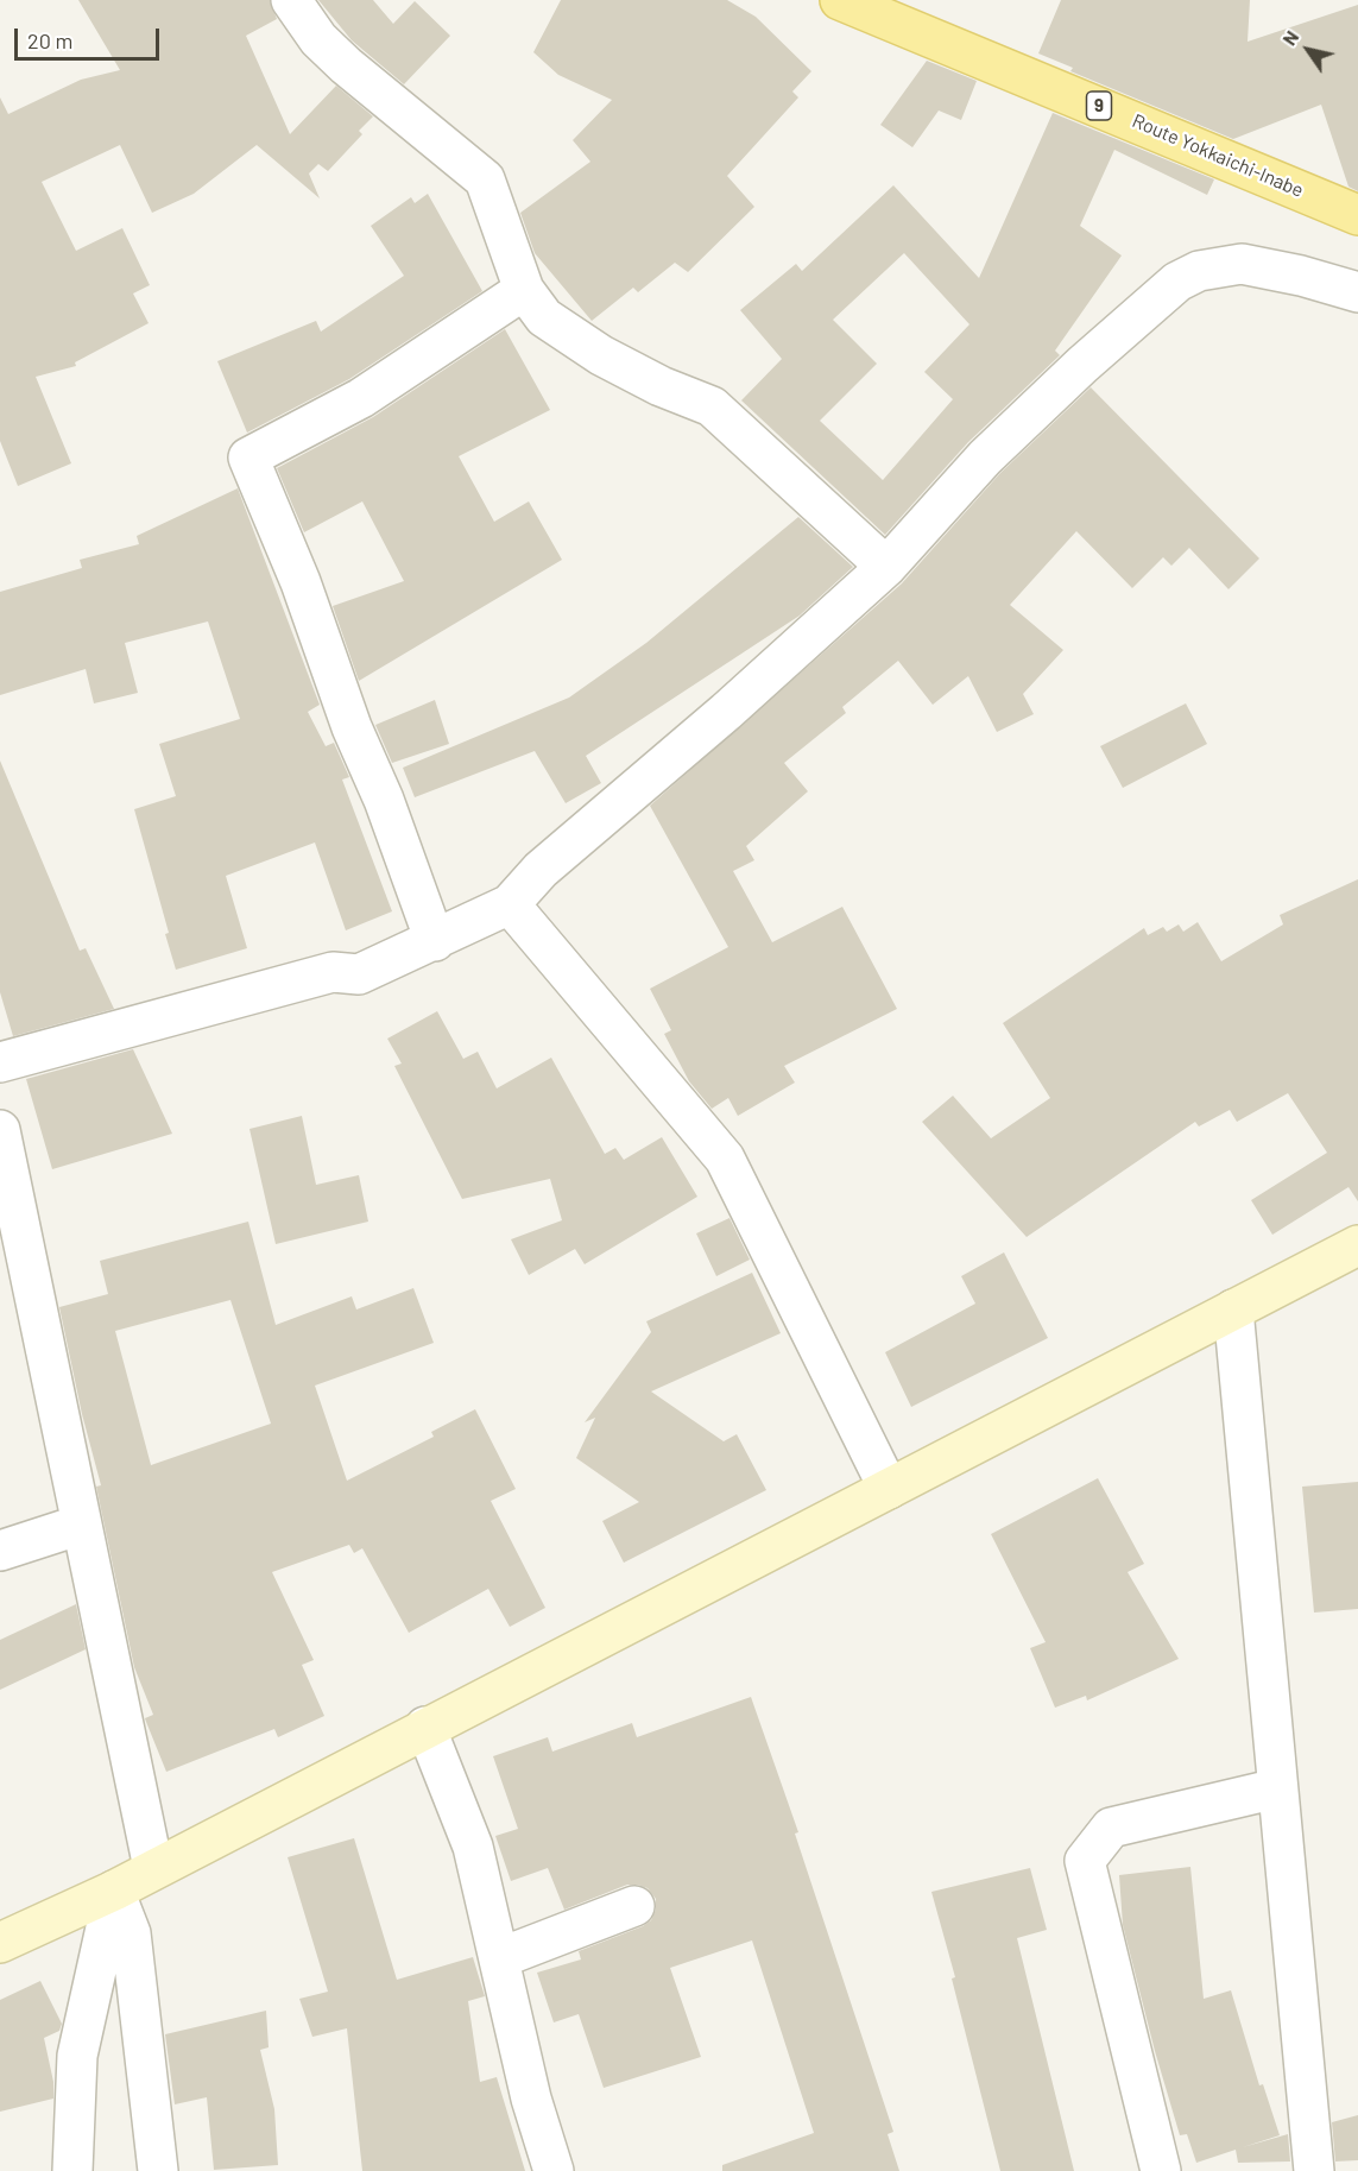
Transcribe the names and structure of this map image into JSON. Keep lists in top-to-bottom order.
{
  "streets": {
    "main road": ["9", "Route Yokkaichi-Inabe"]
  },
  "scale_bar": "20 m",
  "north": "top left"
}
